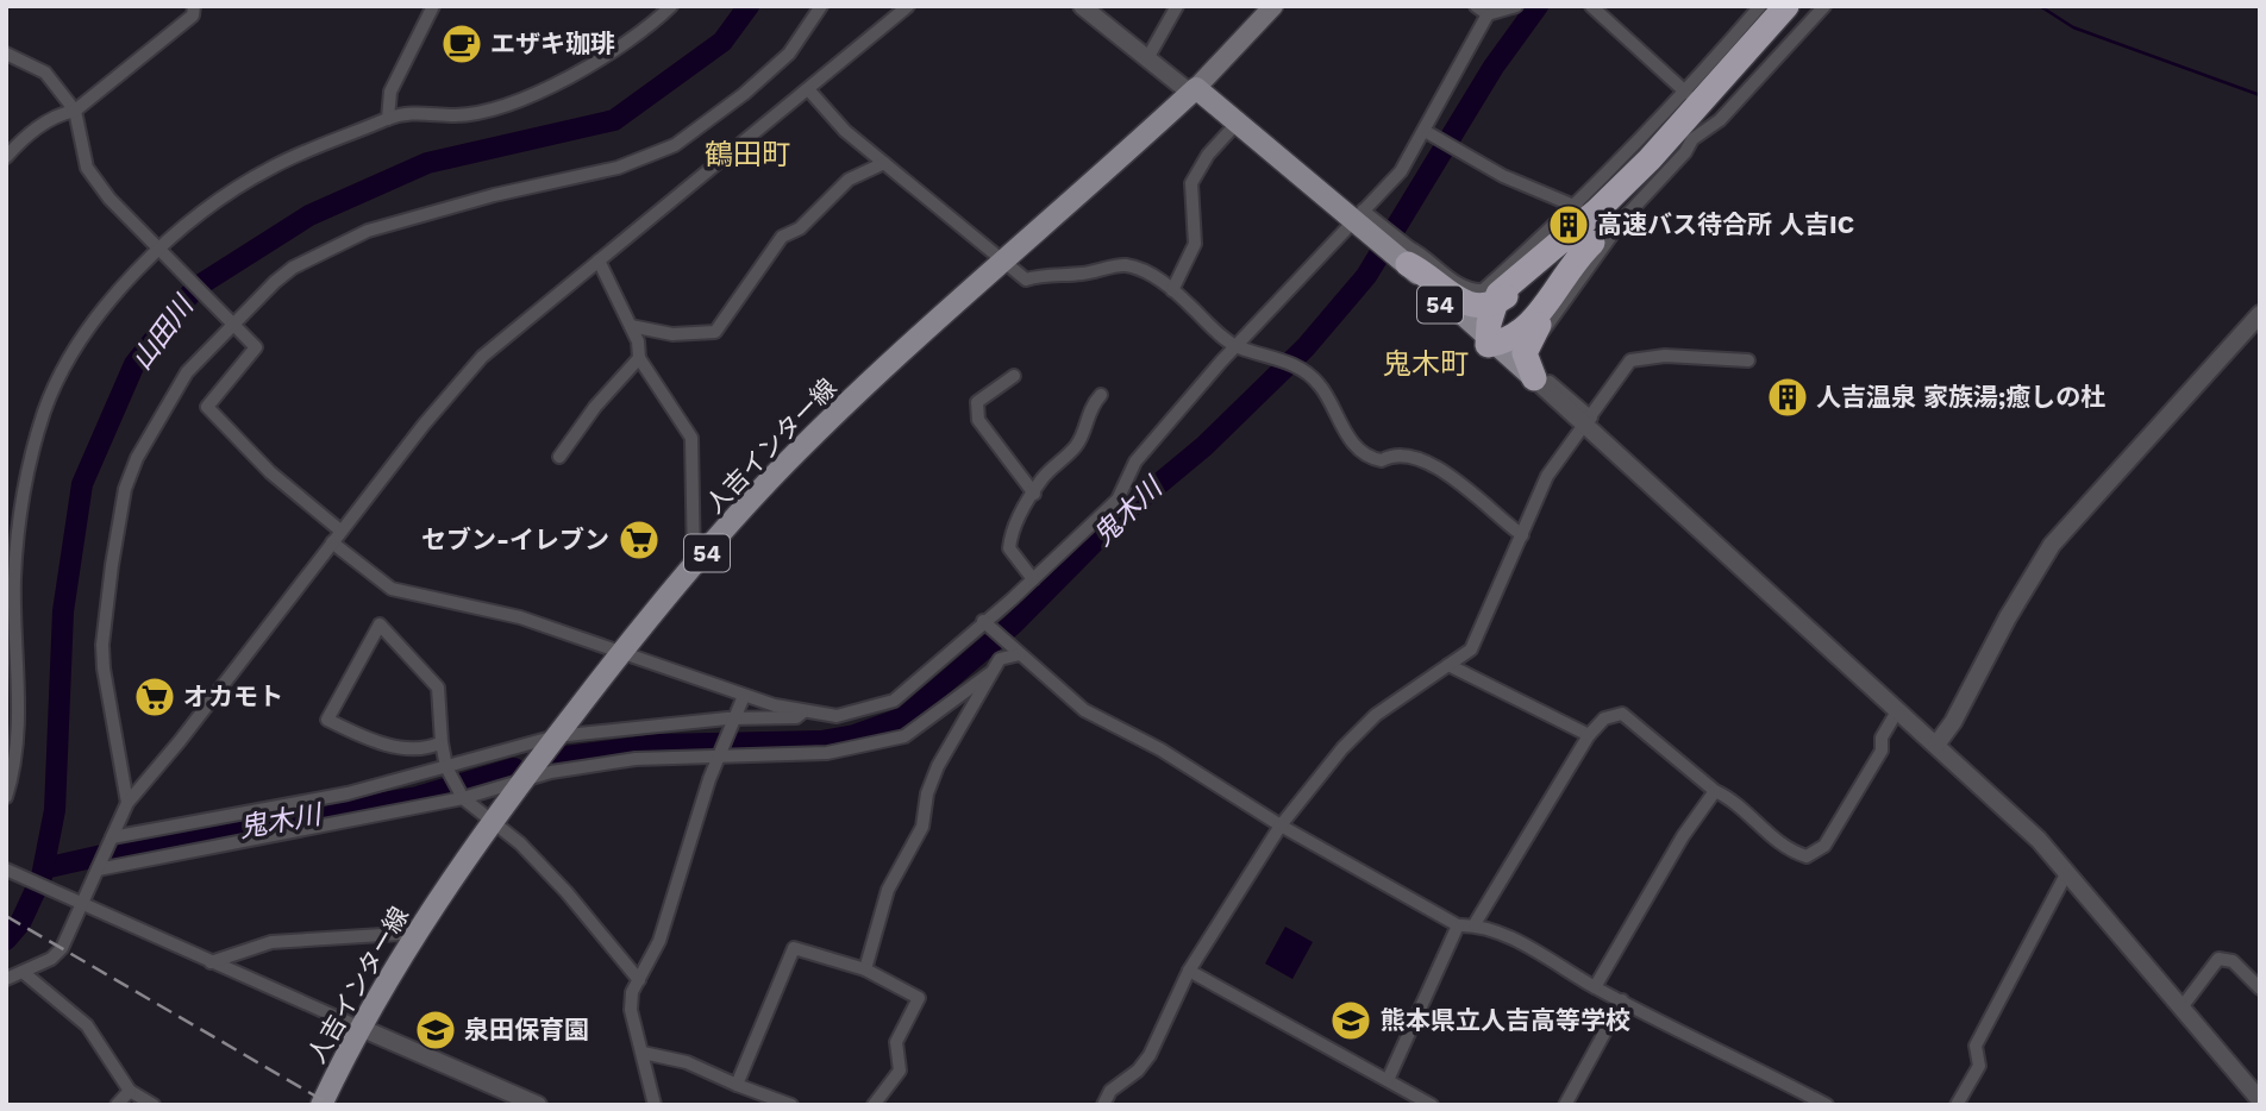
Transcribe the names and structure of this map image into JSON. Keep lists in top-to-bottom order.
{
  "streets": {
    "main road": ["54", "人吉インター線"]
  },
  "crossings": [
    ["54", "人吉インター線"]
  ],
  "districts": ["鶴田町", "鬼木町"],
  "water": ["山田川", "鬼木川"],
  "places": {
    "cafe": ["エザキ珈琲"],
    "building": ["高速バス待合所 人吉IC", "人吉温泉 家族湯;癒しの杜"],
    "supermarket": ["セブン-イレブン", "オカモト"],
    "school or university": ["熊本県立人吉高等学校", "泉田保育園"]
  }
}
